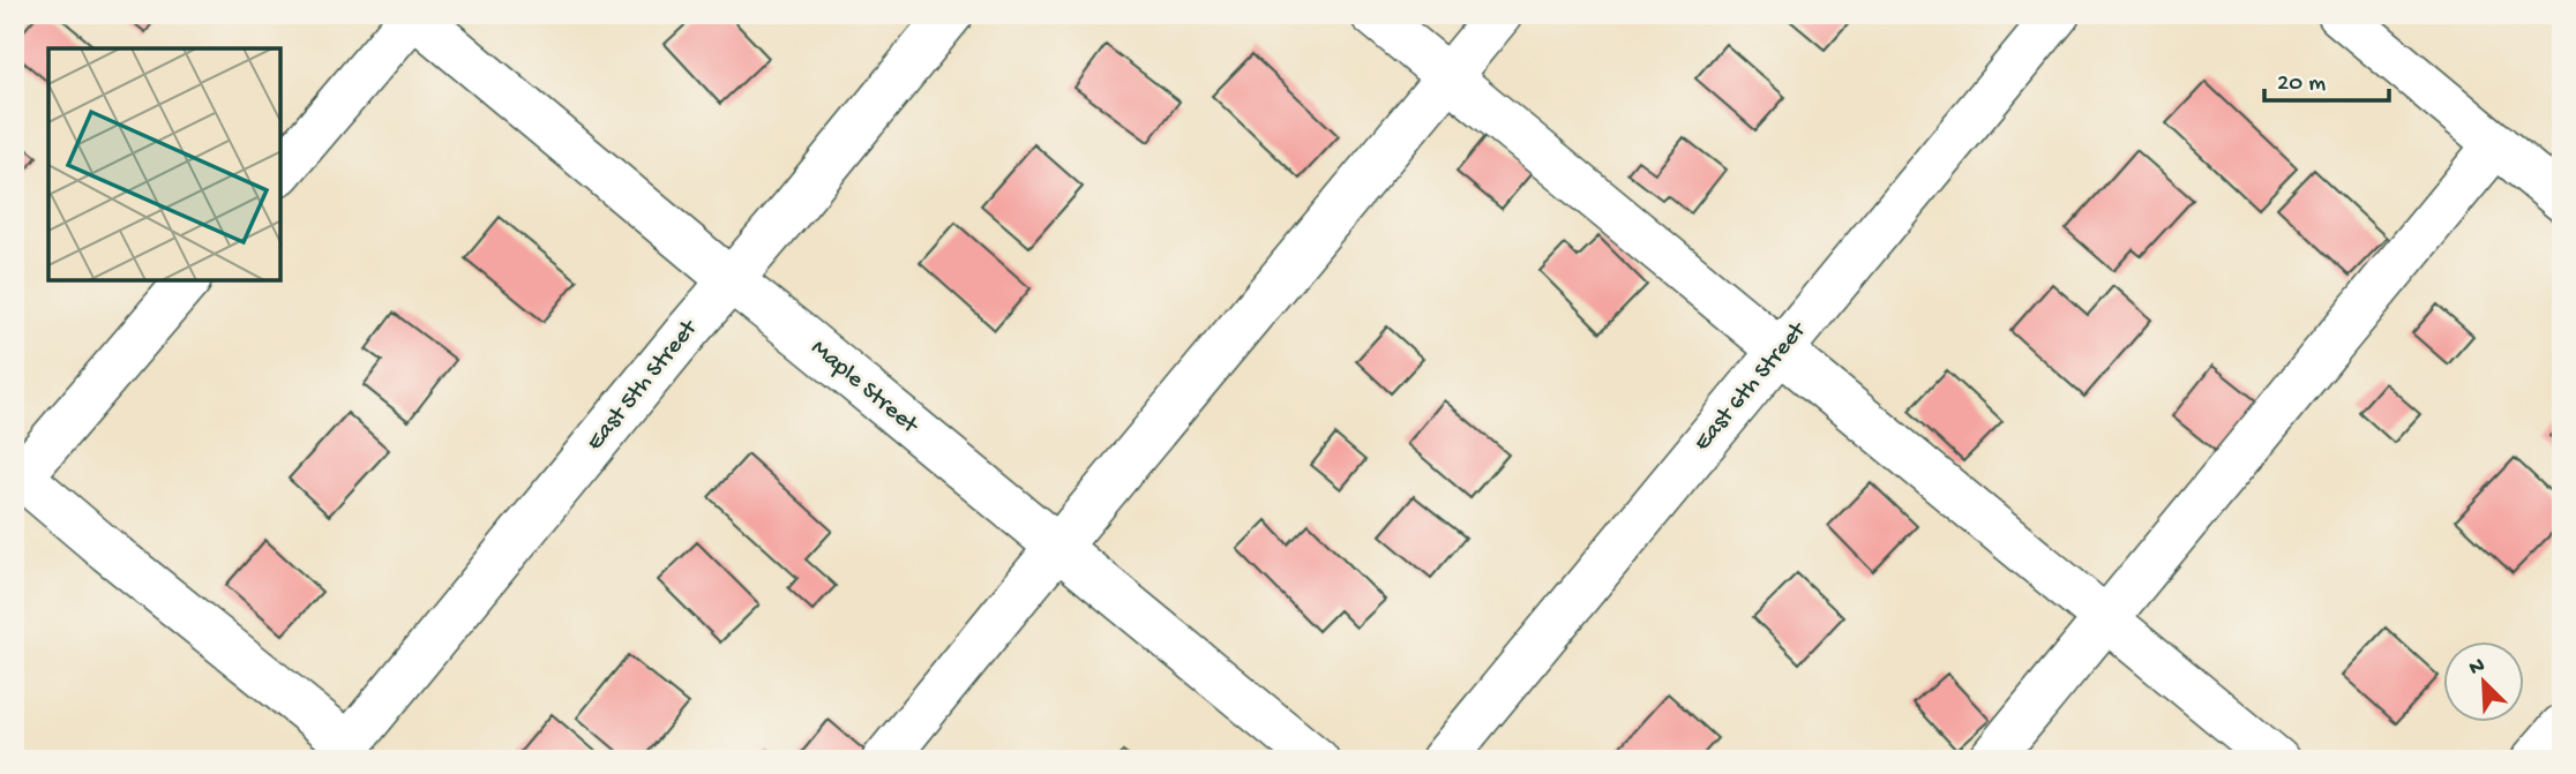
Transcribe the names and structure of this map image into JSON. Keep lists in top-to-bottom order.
{
  "streets": {
    "street": ["East 5th Street", "Maple Street", "East 6th Street"]
  },
  "crossings": [
    ["East 5th Street", "Maple Street"]
  ],
  "scale_bar": "20 m",
  "north": "top left"
}
